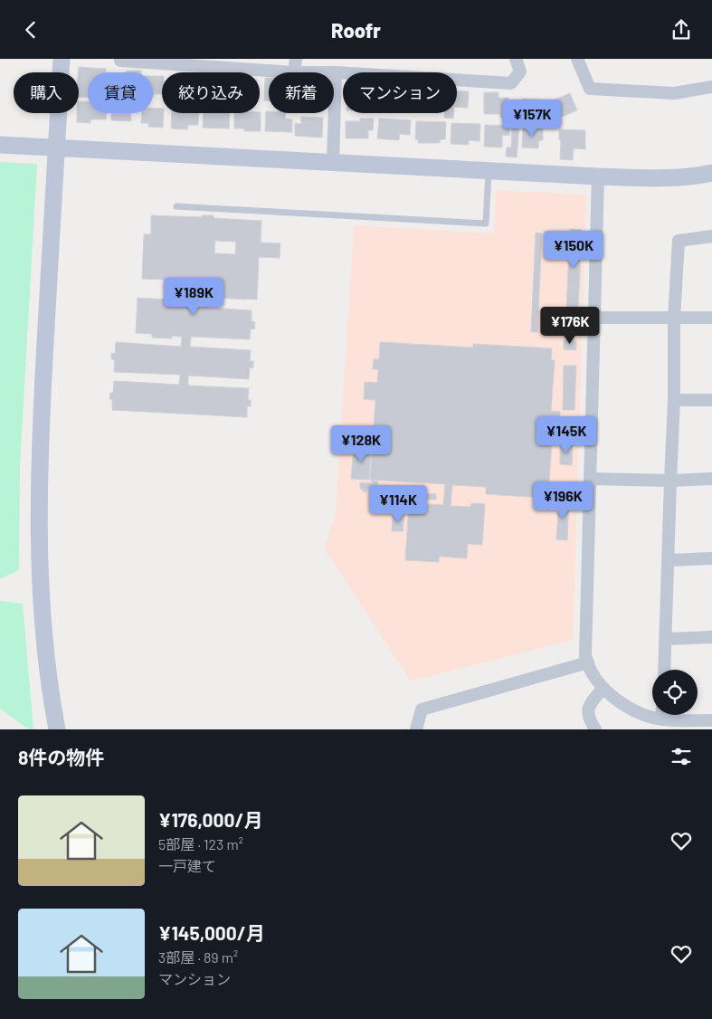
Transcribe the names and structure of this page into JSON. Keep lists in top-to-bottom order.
{
  "page": {
    "header": "Roofr",
    "chip": [
      "購入",
      "賃貸",
      "絞り込み",
      "新着",
      "マンション"
    ],
    "price": [
      "¥157K",
      "¥150K",
      "¥189K",
      "¥176K",
      "¥145K",
      "¥128K",
      "¥196K",
      "¥114K"
    ],
    "heading": "8件の物件",
    "list": [
      {
        "name": "¥176,000/月",
        "note": "5部屋 · 123 m² · 一戸建て"
      },
      {
        "name": "¥145,000/月",
        "note": "3部屋 · 89 m² · マンション"
      }
    ]
  }
}
